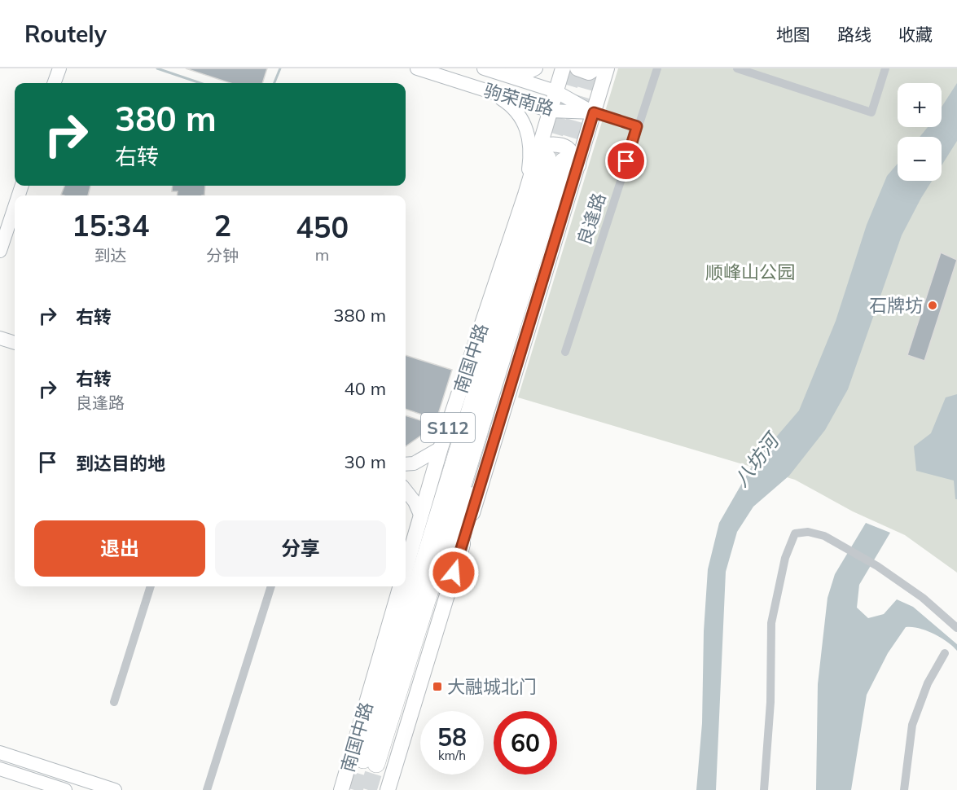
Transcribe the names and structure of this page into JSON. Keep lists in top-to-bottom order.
{
  "streets": {
    "highway": ["南国中路", "S112"],
    "street": ["驹荣南路", "良逢路"]
  },
  "crossings": [
    ["驹荣南路", "南国中路"]
  ],
  "water": ["八坊河"],
  "parks": ["顺峰山公园"],
  "places": {
    "other": ["石牌坊"],
    "transit": ["大融城北门"]
  },
  "page": {
    "header": "Routely",
    "nav": ["地图", "路线", "收藏"],
    "map_buttons": ["+", "−"],
    "turn": ["380 m", "右转"],
    "eta": [
      "15:34",
      "到达",
      "2",
      "分钟",
      "450",
      "m"
    ],
    "list": [
      {
        "name": "右转",
        "value": "380 m"
      },
      {
        "name": "右转",
        "note": "良逢路",
        "value": "40 m"
      },
      {
        "name": "到达目的地",
        "value": "30 m"
      }
    ],
    "buttons": ["退出", "分享"],
    "speed": "58 km/h",
    "limit": "60"
  }
}
